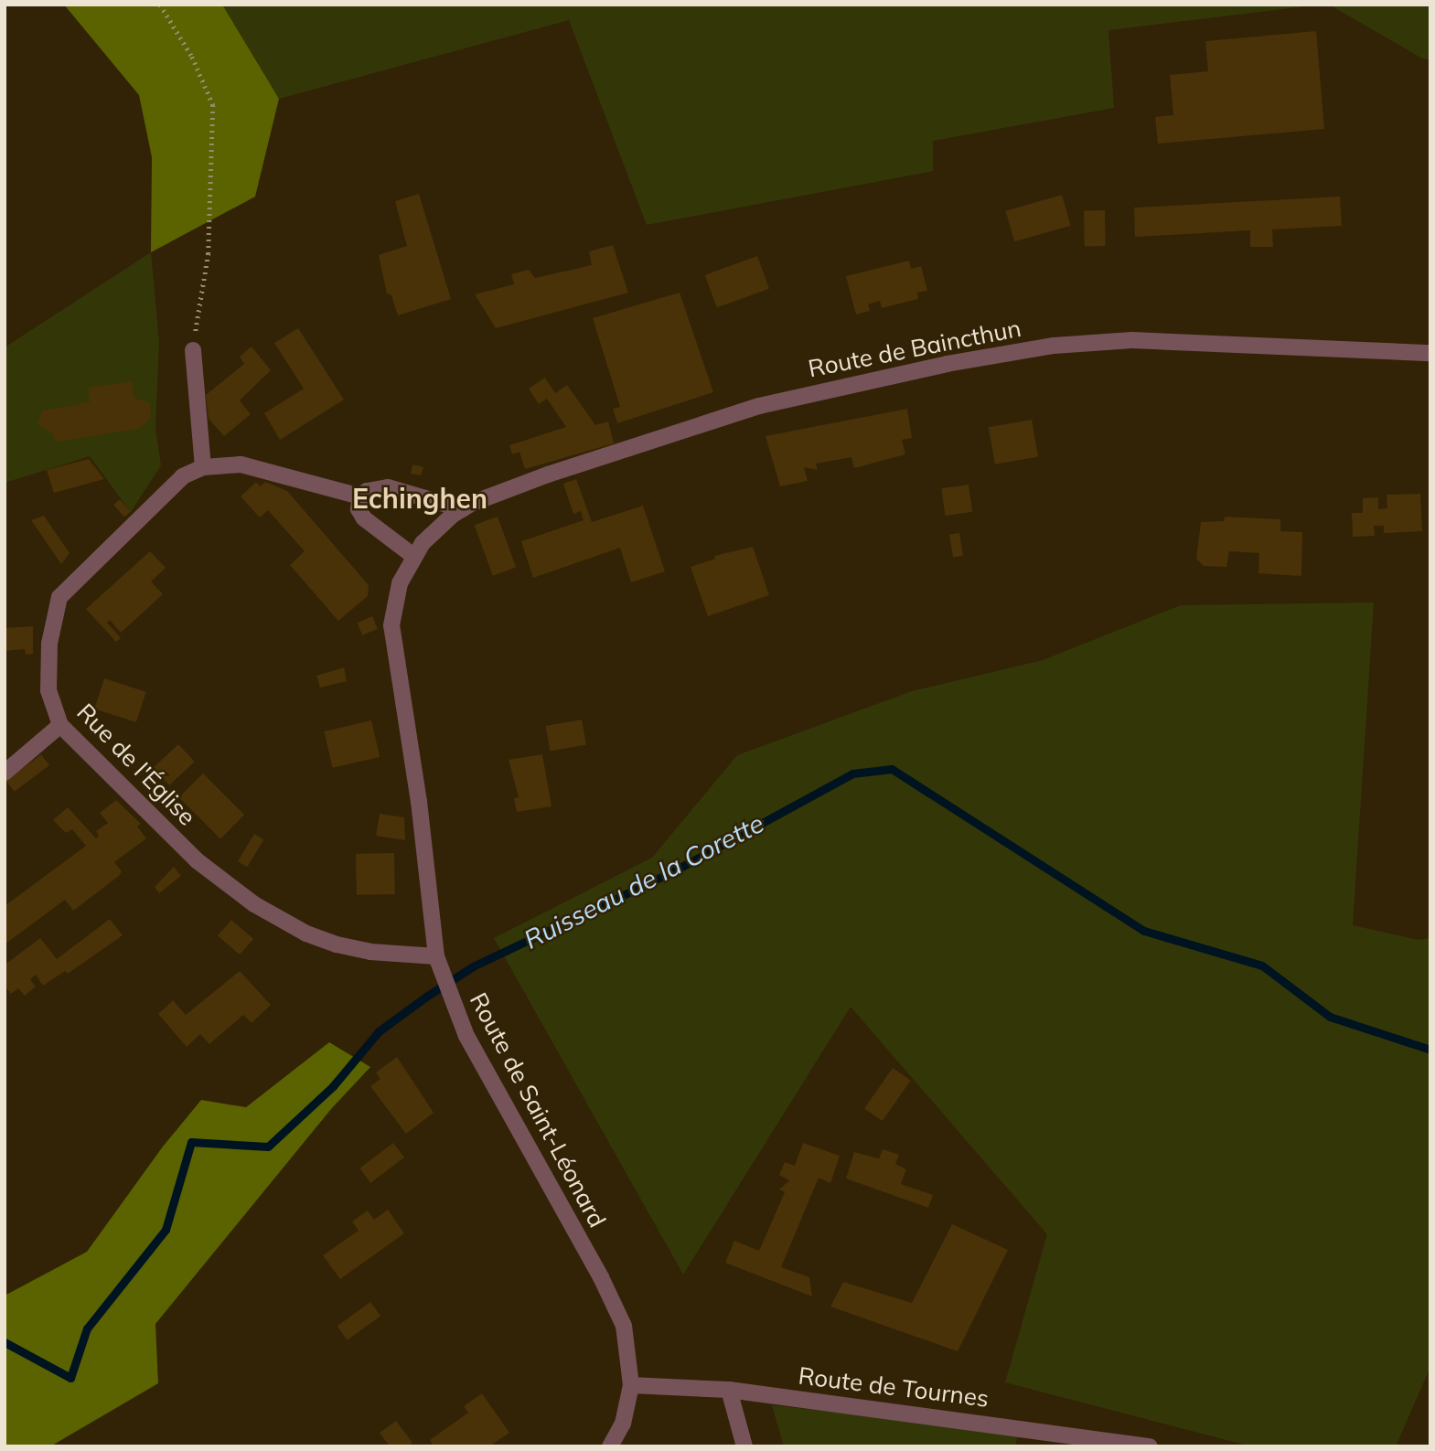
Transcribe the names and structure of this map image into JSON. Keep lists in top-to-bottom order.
{
  "streets": {
    "street": [
      "Route de Baincthun",
      "Rue de l'Église",
      "Route de Saint-Léonard",
      "Route de Tournes"
    ]
  },
  "crossings": [
    ["Route de Baincthun", "Route de Saint-Léonard"],
    ["Rue de l'Église", "Route de Saint-Léonard"],
    ["Route de Saint-Léonard", "Route de Tournes"]
  ],
  "districts": ["Echinghen"],
  "water": ["Ruisseau de la Corette"]
}
